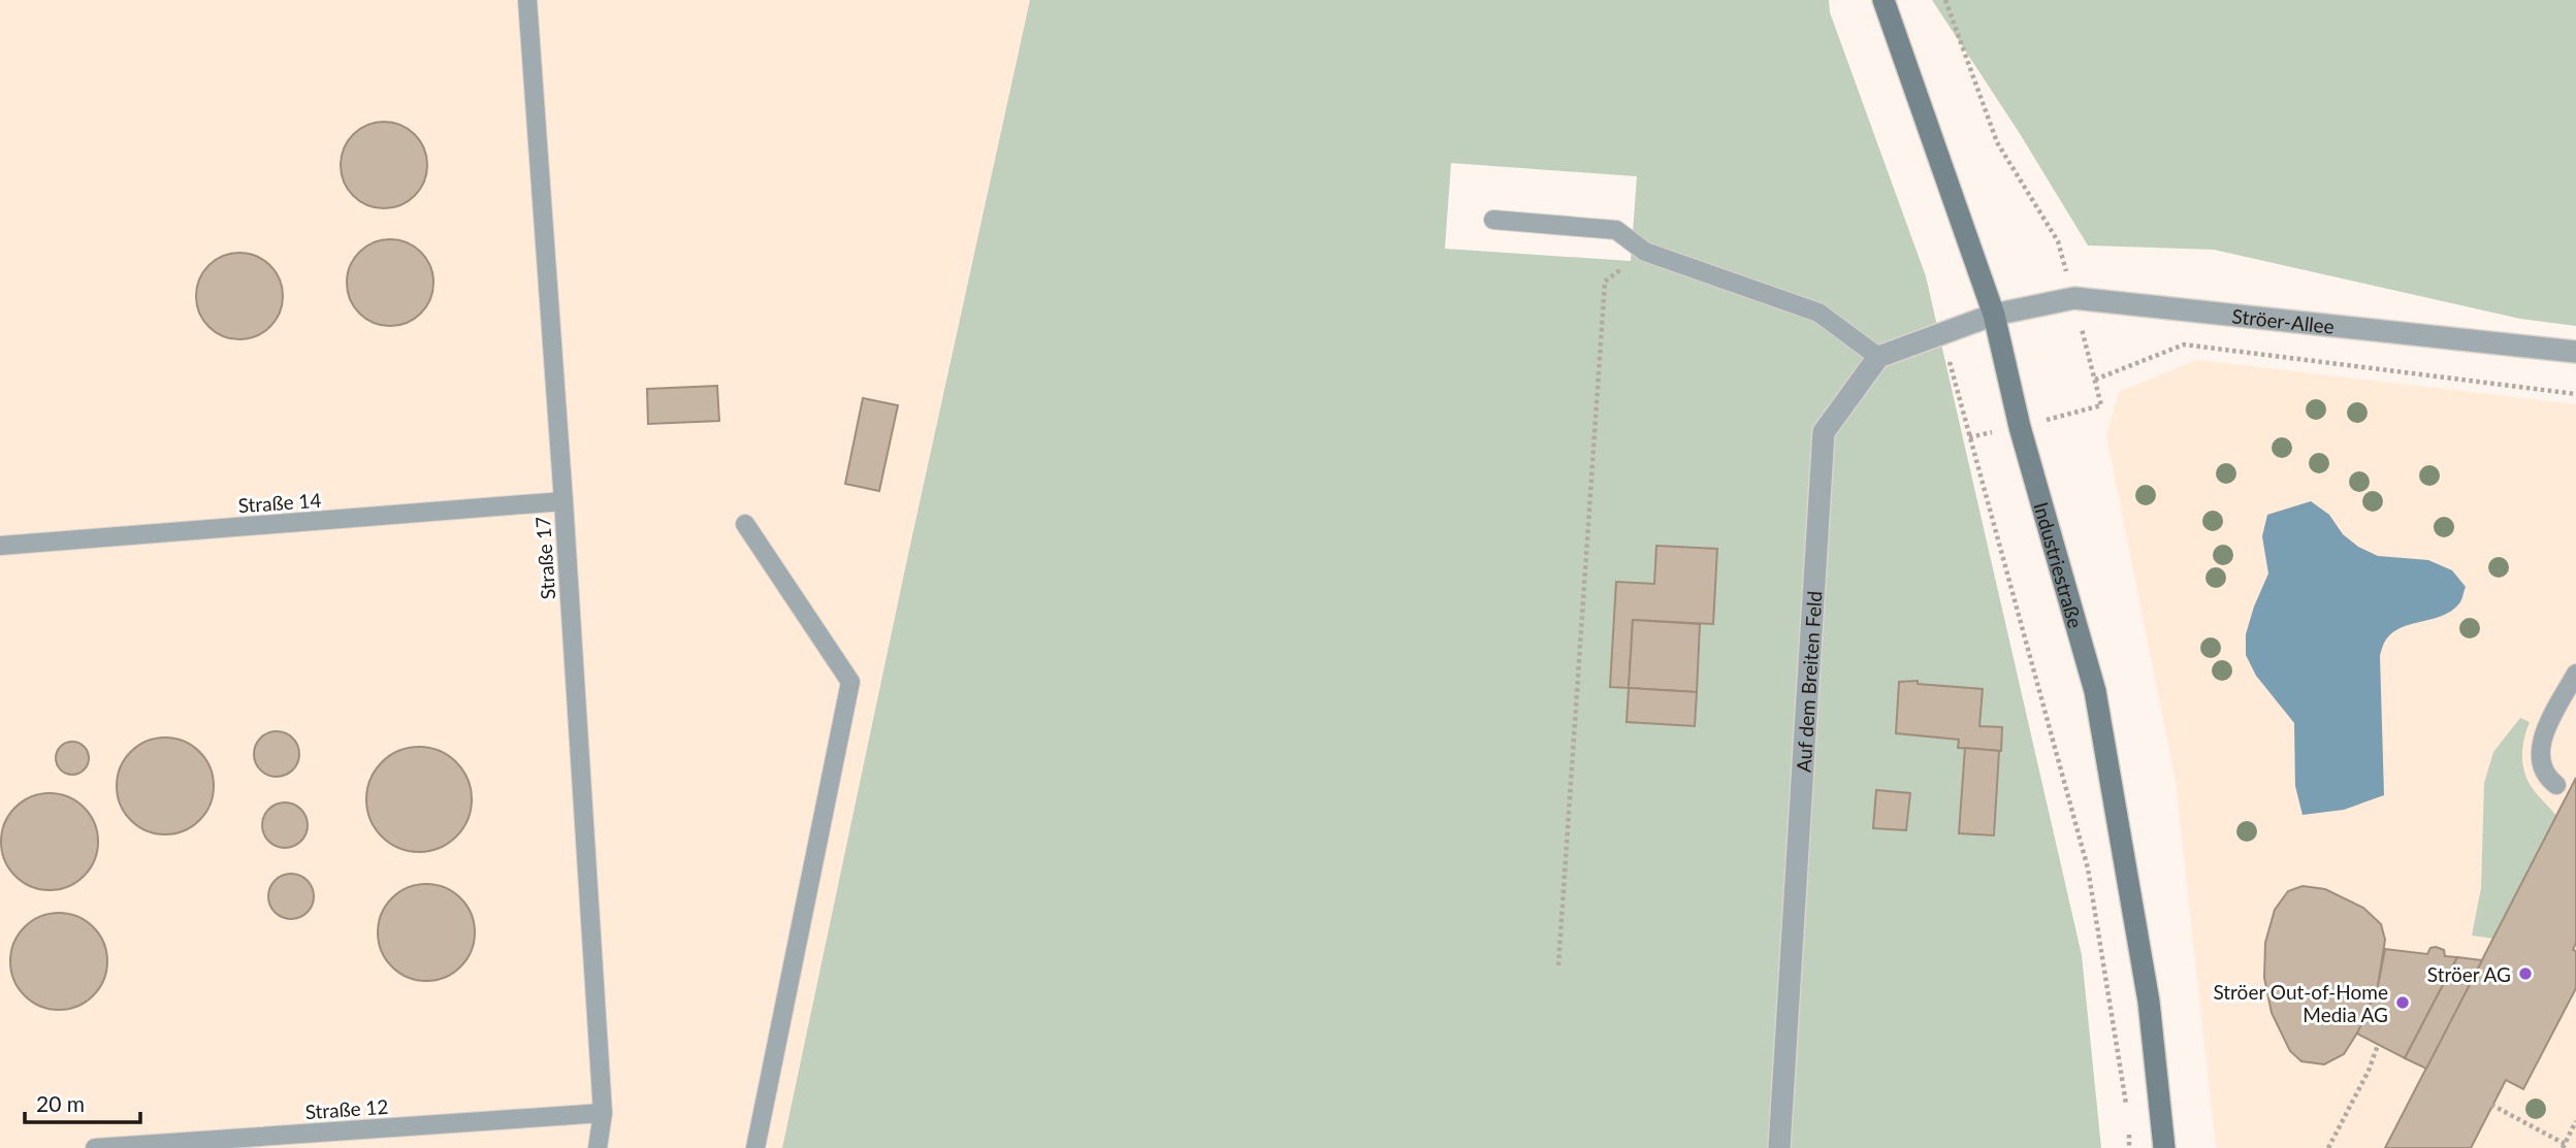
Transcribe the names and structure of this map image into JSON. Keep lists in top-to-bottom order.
{
  "streets": {
    "main road": ["Industriestraße"],
    "street": ["Ströer-Allee", "Auf dem Breiten Feld"],
    "lane": ["Straße 14", "Straße 17", "Straße 12"]
  },
  "crossings": [
    ["Ströer-Allee", "Industriestraße"],
    ["Straße 14", "Straße 17"],
    ["Straße 17", "Straße 12"]
  ],
  "places": ["Ströer AG", "Ströer Out-of-Home Media AG"],
  "scale_bar": "20 m"
}
